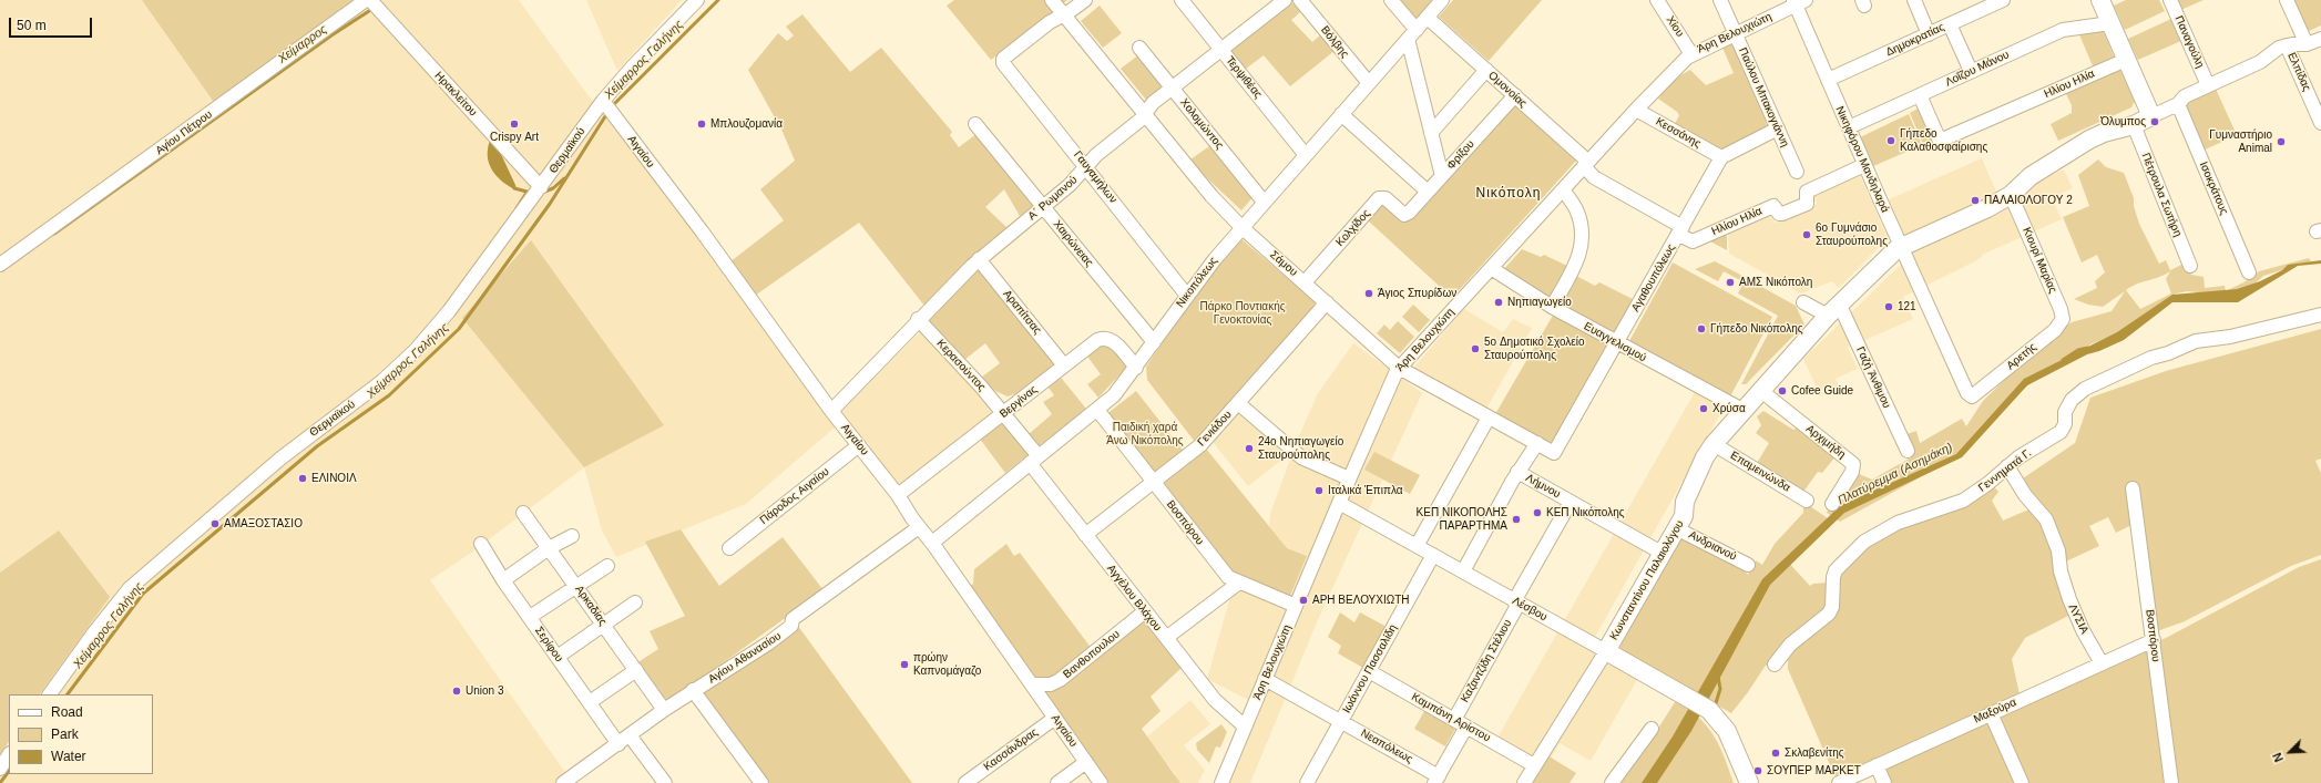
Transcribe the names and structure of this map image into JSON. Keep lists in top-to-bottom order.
{
  "streets": {
    "main road": ["Κωνσταντίνου Παλαιολόγου", "Λέσβου"],
    "street": [
      "Χίου",
      "Άρη Βελουχιώτη",
      "Δημοκρατίας",
      "Βόλβης",
      "Παναγούλη",
      "Λοΐζου Μάνου",
      "Ελπίδας",
      "Τερψιθέας",
      "Ηλίου Ηλία",
      "Ομονοίας",
      "Ηρακλείτου",
      "Παύλου Μπακογιάννη",
      "Χολομώντος",
      "Αγίου Πέτρου",
      "Κεσσάνης",
      "Θερμαϊκού",
      "Αιγαίου",
      "Φρίξου",
      "Νικηφόρου Μανδηλαρά",
      "Γαυγαμήλων",
      "Ισοκράτους",
      "Πέτρουλα Σωτήρη",
      "Α΄ Ρωμανού",
      "Κολχίδος",
      "Χαιρώνειας",
      "Κιουρί Μαρίας",
      "Σάμου",
      "Αγαθουπόλεως",
      "Νικοπόλεως",
      "Αραπίτσας",
      "Ευαγγελισμού",
      "Αρετής",
      "Κερασούντος",
      "Γαζή Άνθιμου",
      "Βεργίνας",
      "Γενιάδου",
      "Αρχιμήδη",
      "Γεννηματά Γ.",
      "Επαμεινώνδα",
      "Λήμνου",
      "Πάροδος Αιγαίου",
      "Βοσπόρου",
      "Ανδριανού",
      "Αγγέλου Βλάχου",
      "Αρκαδίας",
      "ΛΥΣΙΑ",
      "Σερίφου",
      "Βανθοπουλου",
      "Αγίου Αθανασίου",
      "Καζαντζίδη Στέλιου",
      "Ιωάννου Πασσαλίδη",
      "Μαξούρα",
      "Καμπάνη Αρίστου",
      "Νεαπόλεως",
      "Κασσάνδρας"
    ]
  },
  "crossings": [
    ["Χίου", "Άρη Βελουχιώτη"],
    ["Άρη Βελουχιώτη", "Ομονοίας"],
    ["Άρη Βελουχιώτη", "Παύλου Μπακογιάννη"],
    ["Άρη Βελουχιώτη", "Κεσσάνης"],
    ["Άρη Βελουχιώτη", "Νικηφόρου Μανδηλαρά"],
    ["Άρη Βελουχιώτη", "Σάμου"],
    ["Άρη Βελουχιώτη", "Ευαγγελισμού"],
    ["Άρη Βελουχιώτη", "Βοσπόρου"],
    ["Άρη Βελουχιώτη", "Αγγέλου Βλάχου"],
    ["Άρη Βελουχιώτη", "Λέσβου"],
    ["Άρη Βελουχιώτη", "Νεαπόλεως"],
    ["Δημοκρατίας", "Νικηφόρου Μανδηλαρά"],
    ["Βόλβης", "Νικοπόλεως"],
    ["Παναγούλη", "Κωνσταντίνου Παλαιολόγου"],
    ["Λοΐζου Μάνου", "Ηλίου Ηλία"],
    ["Λοΐζου Μάνου", "Νικηφόρου Μανδηλαρά"],
    ["Ελπίδας", "Κωνσταντίνου Παλαιολόγου"],
    ["Τερψιθέας", "Α΄ Ρωμανού"],
    ["Τερψιθέας", "Νικοπόλεως"],
    ["Ηλίου Ηλία", "Ομονοίας"],
    ["Ηλίου Ηλία", "Νικηφόρου Μανδηλαρά"],
    ["Ομονοίας", "Φρίξου"],
    ["Ομονοίας", "Αγαθουπόλεως"],
    ["Ομονοίας", "Νικοπόλεως"],
    ["Ηρακλείτου", "Θερμαϊκού"],
    ["Χολομώντος", "Α΄ Ρωμανού"],
    ["Χολομώντος", "Νικοπόλεως"],
    ["Κεσσάνης", "Αγαθουπόλεως"],
    ["Θερμαϊκού", "Αιγαίου"],
    ["Αιγαίου", "Α΄ Ρωμανού"],
    ["Αιγαίου", "Νικοπόλεως"],
    ["Αιγαίου", "Βεργίνας"],
    ["Αιγαίου", "Πάροδος Αιγαίου"],
    ["Αιγαίου", "Βανθοπουλου"],
    ["Αιγαίου", "Αγίου Αθανασίου"],
    ["Αιγαίου", "Κασσάνδρας"],
    ["Φρίξου", "Κολχίδος"],
    ["Νικηφόρου Μανδηλαρά", "Αρετής"],
    ["Νικηφόρου Μανδηλαρά", "Κωνσταντίνου Παλαιολόγου"],
    ["Γαυγαμήλων", "Α΄ Ρωμανού"],
    ["Γαυγαμήλων", "Σάμου"],
    ["Γαυγαμήλων", "Νικοπόλεως"],
    ["Ισοκράτους", "Κωνσταντίνου Παλαιολόγου"],
    ["Πέτρουλα Σωτήρη", "Κωνσταντίνου Παλαιολόγου"],
    ["Α΄ Ρωμανού", "Χαιρώνειας"],
    ["Α΄ Ρωμανού", "Σάμου"],
    ["Α΄ Ρωμανού", "Αραπίτσας"],
    ["Α΄ Ρωμανού", "Κερασούντος"],
    ["Κολχίδος", "Σάμου"],
    ["Χαιρώνειας", "Νικοπόλεως"],
    ["Κιουρί Μαρίας", "Αρετής"],
    ["Κιουρί Μαρίας", "Κωνσταντίνου Παλαιολόγου"],
    ["Σάμου", "Αγαθουπόλεως"],
    ["Σάμου", "Νικοπόλεως"],
    ["Σάμου", "Γενιάδου"],
    ["Αγαθουπόλεως", "Ευαγγελισμού"],
    ["Νικοπόλεως", "Κερασούντος"],
    ["Νικοπόλεως", "Βεργίνας"],
    ["Νικοπόλεως", "Βοσπόρου"],
    ["Νικοπόλεως", "Αγγέλου Βλάχου"],
    ["Αραπίτσας", "Βεργίνας"],
    ["Ευαγγελισμού", "Κωνσταντίνου Παλαιολόγου"],
    ["Κερασούντος", "Βεργίνας"],
    ["Κερασούντος", "Αγγέλου Βλάχου"],
    ["Γαζή Άνθιμου", "Κωνσταντίνου Παλαιολόγου"],
    ["Γενιάδου", "Βοσπόρου"],
    ["Γενιάδου", "Αγγέλου Βλάχου"],
    ["Αρχιμήδη", "Κωνσταντίνου Παλαιολόγου"],
    ["Γεννηματά Γ.", "ΛΥΣΙΑ"],
    ["Επαμεινώνδα", "Κωνσταντίνου Παλαιολόγου"],
    ["Λήμνου", "Κωνσταντίνου Παλαιολόγου"],
    ["Λήμνου", "Καζαντζίδη Στέλιου"],
    ["Βοσπόρου", "Μαξούρα"],
    ["Ανδριανού", "Κωνσταντίνου Παλαιολόγου"],
    ["Κωνσταντίνου Παλαιολόγου", "Λέσβου"],
    ["Κωνσταντίνου Παλαιολόγου", "Καμπάνη Αρίστου"],
    ["Αγγέλου Βλάχου", "Βανθοπουλου"],
    ["Αρκαδίας", "Αγίου Αθανασίου"],
    ["Λέσβου", "Καζαντζίδη Στέλιου"],
    ["Λέσβου", "Ιωάννου Πασσαλίδη"],
    ["ΛΥΣΙΑ", "Μαξούρα"],
    ["Σερίφου", "Αγίου Αθανασίου"],
    ["Καζαντζίδη Στέλιου", "Καμπάνη Αρίστου"],
    ["Ιωάννου Πασσαλίδη", "Καμπάνη Αρίστου"],
    ["Ιωάννου Πασσαλίδη", "Νεαπόλεως"]
  ],
  "districts": ["Νικόπολη"],
  "water": ["Χείμαρρος", "Χείμαρρος Γαλήνης", "Πλατύρεμμα (Ασημάκη)"],
  "parks": ["Πάρκο Ποντιακής Γενοκτονίας", "Παιδική χαρά Άνω Νικόπολης"],
  "places": [
    "Όλυμπος",
    "Crispy Art",
    "Μπλουζομανία",
    "Γήπεδο Καλαθοσφαίρισης",
    "Γυμναστήριο Animal",
    "ΠΑΛΑΙΟΛΟΓΟΥ 2",
    "6ο Γυμνάσιο Σταυρούπολης",
    "ΑΜΣ Νικόπολη",
    "Άγιος Σπυρίδων",
    "Νηπιαγωγείο",
    "121",
    "Γήπεδο Νικόπολης",
    "5ο Δημοτικό Σχολείο Σταυρούπολης",
    "Cofee Guide",
    "Χρύσα",
    "24ο Νηπιαγωγείο Σταυρούπολης",
    "ΕΛΙΝΟΙΛ",
    "Ιταλικά Έπιπλα",
    "ΚΕΠ Νικόπολης",
    "ΚΕΠ ΝΙΚΟΠΟΛΗΣ ΠΑΡΑΡΤΗΜΑ",
    "ΑΜΑΞΟΣΤΑΣΙΟ",
    "ΑΡΗ ΒΕΛΟΥΧΙΩΤΗ",
    "πρώην Καπνομάγαζο",
    "Union 3",
    "Σκλαβενίτης",
    "ΣΟΥΠΕΡ ΜΑΡΚΕΤ"
  ],
  "legend": ["Road", "Park", "Water"],
  "scale_bar": "50 m",
  "north": "bottom left"
}
